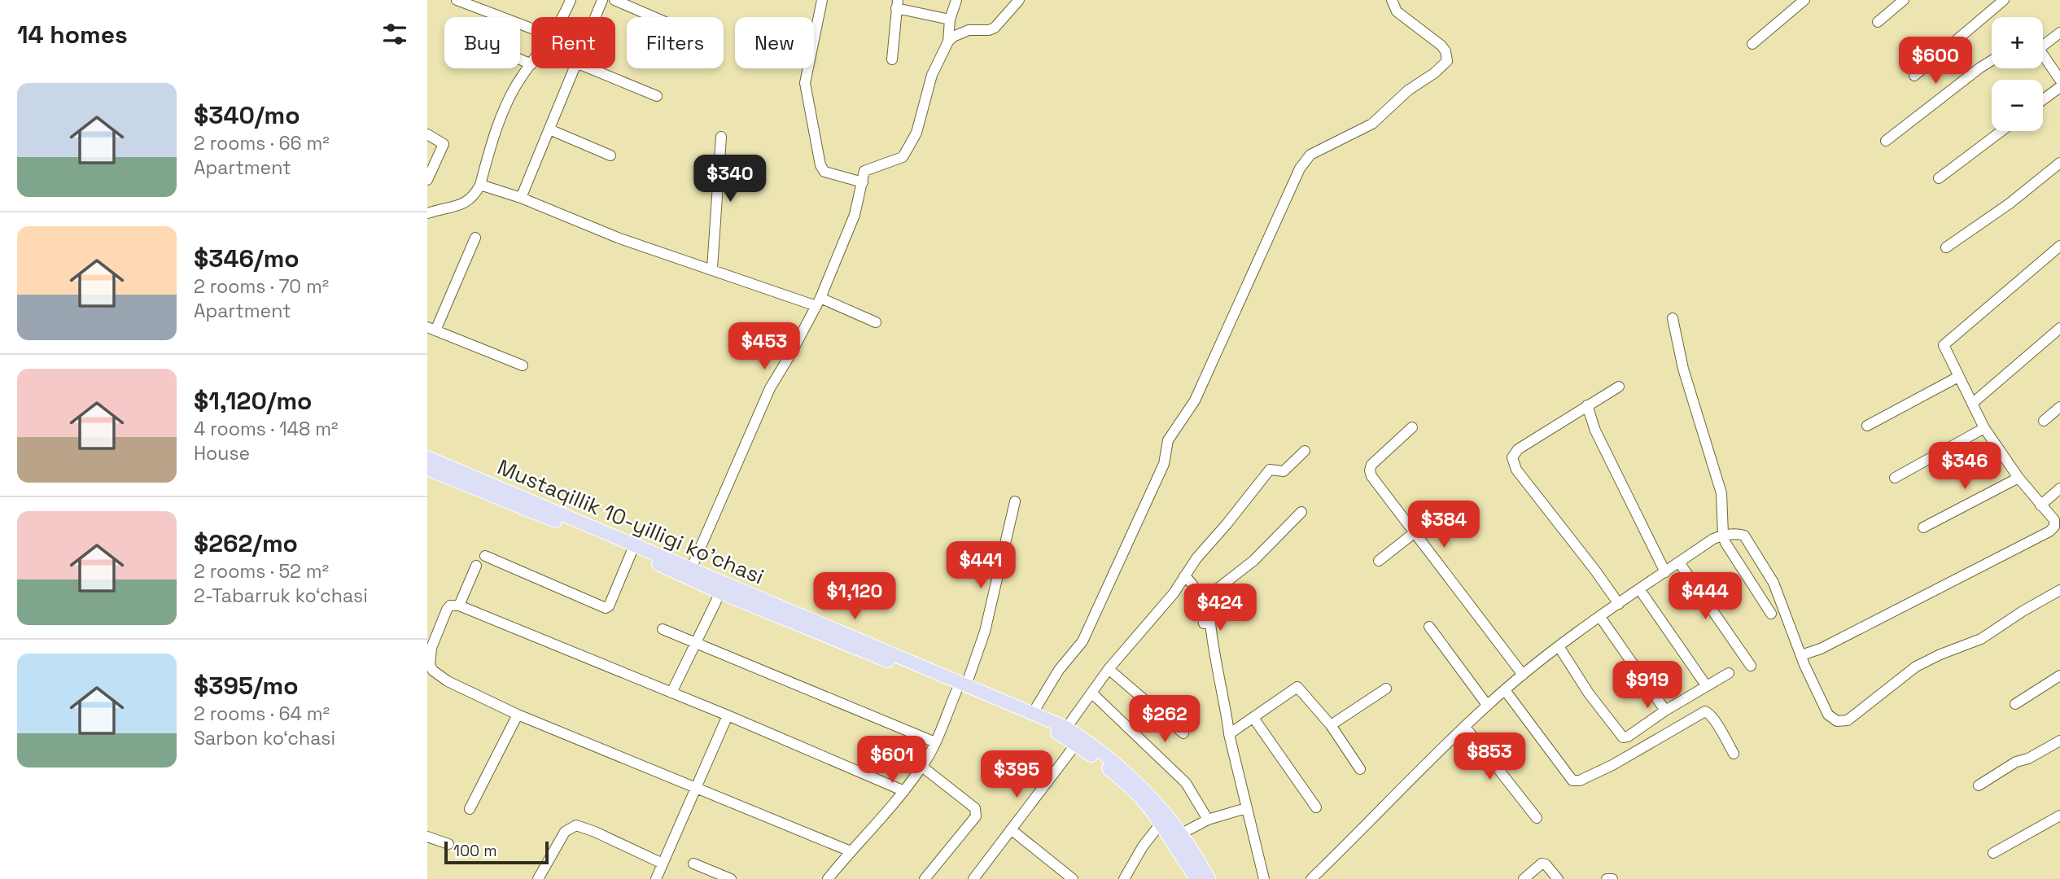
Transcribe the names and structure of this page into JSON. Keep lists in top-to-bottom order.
{
  "streets": {
    "main road": ["Mustaqillik 10-yilligi ko'chasi"]
  },
  "scale_bar": "100 m",
  "page": {
    "heading": "14 homes",
    "map_buttons": ["+", "−"],
    "chip": [
      "Buy",
      "Rent",
      "Filters",
      "New"
    ],
    "price": [
      "$600",
      "$340",
      "$453",
      "$346",
      "$384",
      "$441",
      "$1,120",
      "$444",
      "$424",
      "$919",
      "$262",
      "$853",
      "$601",
      "$395"
    ],
    "list": [
      {
        "name": "$340/mo",
        "note": "2 rooms · 66 m² · Apartment"
      },
      {
        "name": "$346/mo",
        "note": "2 rooms · 70 m² · Apartment"
      },
      {
        "name": "$1,120/mo",
        "note": "4 rooms · 148 m² · House"
      },
      {
        "name": "$262/mo",
        "note": "2 rooms · 52 m² · 2-Tabarruk koʻchasi"
      },
      {
        "name": "$395/mo",
        "note": "2 rooms · 64 m² · Sarbon koʻchasi"
      }
    ],
    "scale": "100 m"
  }
}
